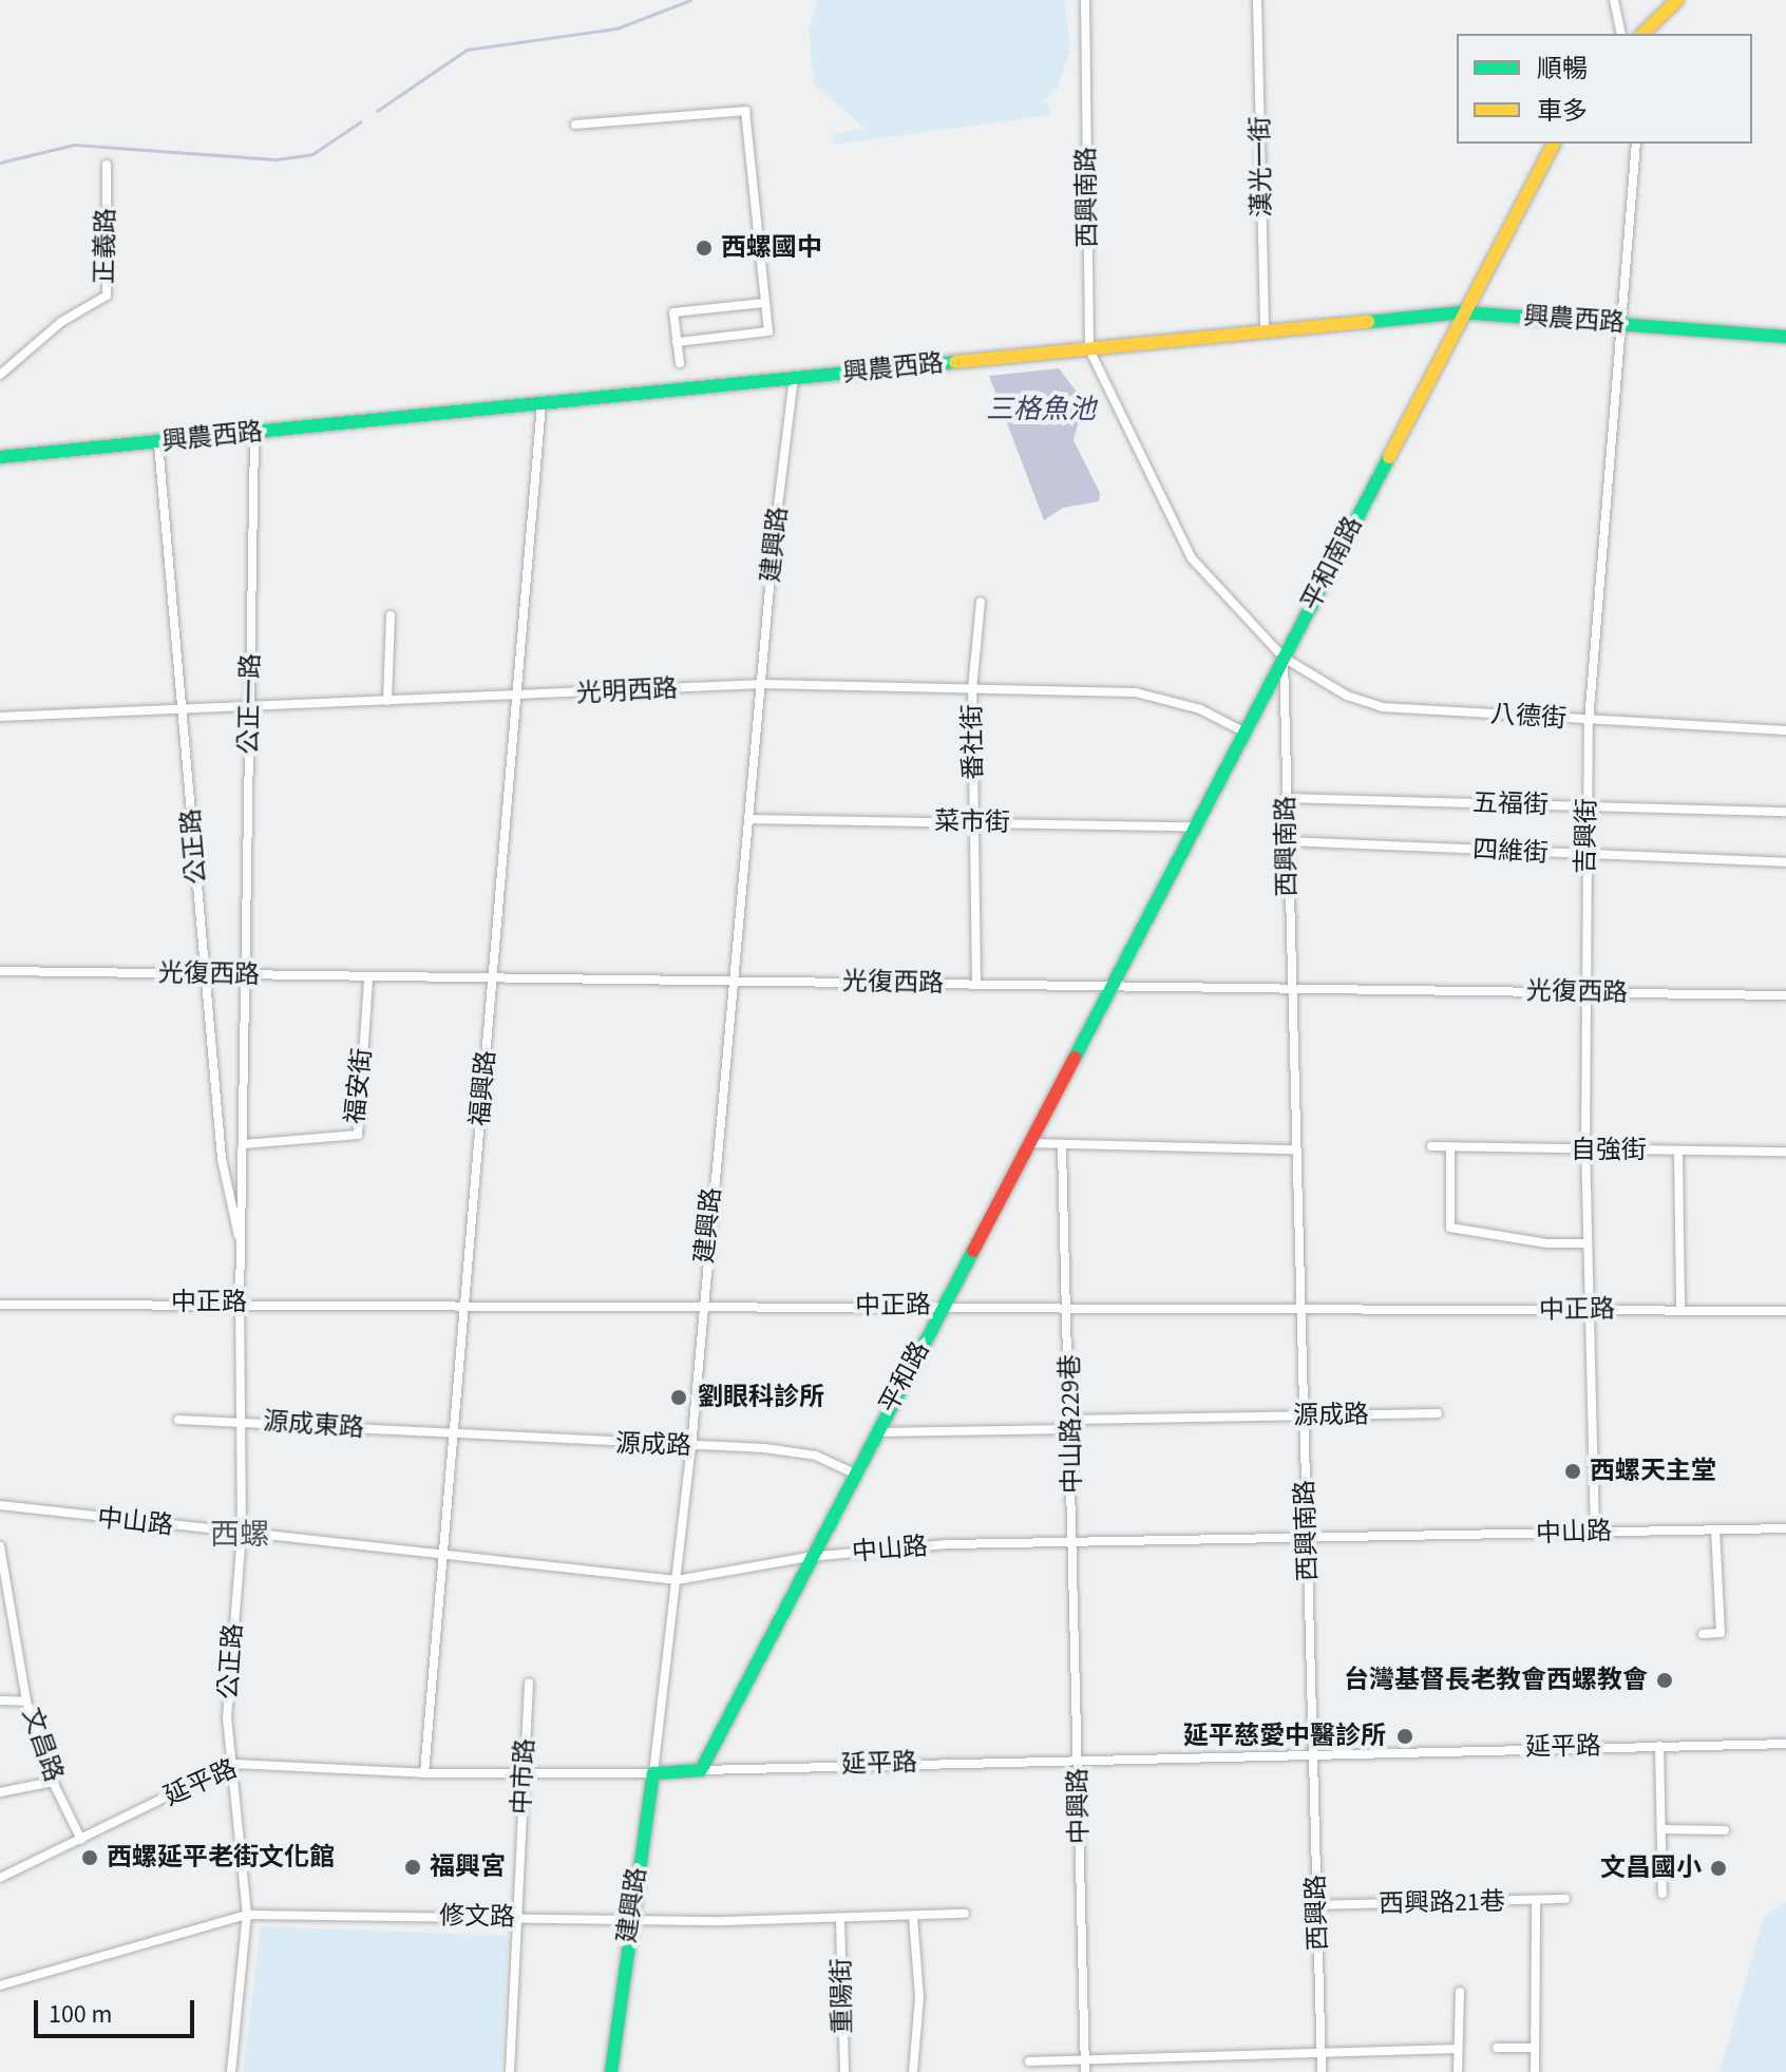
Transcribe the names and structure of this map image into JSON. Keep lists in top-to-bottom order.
{
  "streets": {
    "main road": [
      "興農西路",
      "建興路",
      "平和南路",
      "平和路",
      "延平路"
    ],
    "street": [
      "漢光一街",
      "西興南路",
      "正義路",
      "光明西路",
      "公正一路",
      "八德街",
      "番社街",
      "五福街",
      "菜市街",
      "吉興街",
      "公正路",
      "四維街",
      "光復西路",
      "福安街",
      "福興路",
      "自強街",
      "中正路",
      "源成路",
      "中山路229巷",
      "源成東路",
      "中山路",
      "文昌路",
      "中市路",
      "中興路",
      "西興路21巷",
      "西興路",
      "修文路",
      "重陽街"
    ]
  },
  "crossings": [
    ["漢光一街", "興農西路"],
    ["西興南路", "興農西路"],
    ["西興南路", "平和南路"],
    ["西興南路", "八德街"],
    ["西興南路", "五福街"],
    ["西興南路", "四維街"],
    ["西興南路", "光復西路"],
    ["西興南路", "中正路"],
    ["西興南路", "源成路"],
    ["西興南路", "中山路"],
    ["西興南路", "延平路"],
    ["西興南路", "西興路"],
    ["興農西路", "建興路"],
    ["興農西路", "平和南路"],
    ["興農西路", "公正一路"],
    ["興農西路", "吉興街"],
    ["興農西路", "公正路"],
    ["興農西路", "福興路"],
    ["建興路", "光明西路"],
    ["建興路", "菜市街"],
    ["建興路", "光復西路"],
    ["建興路", "中正路"],
    ["建興路", "源成路"],
    ["建興路", "中山路"],
    ["建興路", "延平路"],
    ["建興路", "修文路"],
    ["平和南路", "光明西路"],
    ["平和南路", "八德街"],
    ["平和南路", "菜市街"],
    ["平和南路", "光復西路"],
    ["平和南路", "平和路"],
    ["光明西路", "公正一路"],
    ["光明西路", "番社街"],
    ["光明西路", "公正路"],
    ["光明西路", "福興路"],
    ["公正一路", "公正路"],
    ["公正一路", "光復西路"],
    ["八德街", "吉興街"],
    ["番社街", "菜市街"],
    ["番社街", "光復西路"],
    ["五福街", "吉興街"],
    ["吉興街", "四維街"],
    ["吉興街", "光復西路"],
    ["吉興街", "自強街"],
    ["吉興街", "中正路"],
    ["吉興街", "中山路"],
    ["公正路", "光復西路"],
    ["公正路", "福安街"],
    ["公正路", "中正路"],
    ["公正路", "源成東路"],
    ["公正路", "中山路"],
    ["公正路", "延平路"],
    ["公正路", "修文路"],
    ["光復西路", "福安街"],
    ["光復西路", "福興路"],
    ["光復西路", "平和路"],
    ["福興路", "中正路"],
    ["福興路", "源成路"],
    ["福興路", "源成東路"],
    ["福興路", "中山路"],
    ["福興路", "延平路"],
    ["中正路", "平和路"],
    ["中正路", "中山路229巷"],
    ["平和路", "源成路"],
    ["平和路", "中山路"],
    ["平和路", "延平路"],
    ["源成路", "中山路229巷"],
    ["源成路", "源成東路"],
    ["中山路229巷", "中山路"],
    ["中山路229巷", "中興路"],
    ["中山路", "中興路"],
    ["文昌路", "延平路"],
    ["延平路", "中市路"],
    ["延平路", "中興路"],
    ["延平路", "西興路"],
    ["中市路", "修文路"],
    ["西興路21巷", "西興路"],
    ["修文路", "重陽街"]
  ],
  "districts": ["西螺"],
  "water": ["三格魚池"],
  "places": [
    "西螺國中",
    "劉眼科診所",
    "西螺天主堂",
    "台灣基督長老教會西螺教會",
    "延平慈愛中醫診所",
    "西螺延平老街文化館",
    "福興宮",
    "文昌國小"
  ],
  "legend": ["順暢", "車多"],
  "scale_bar": "100 m"
}
